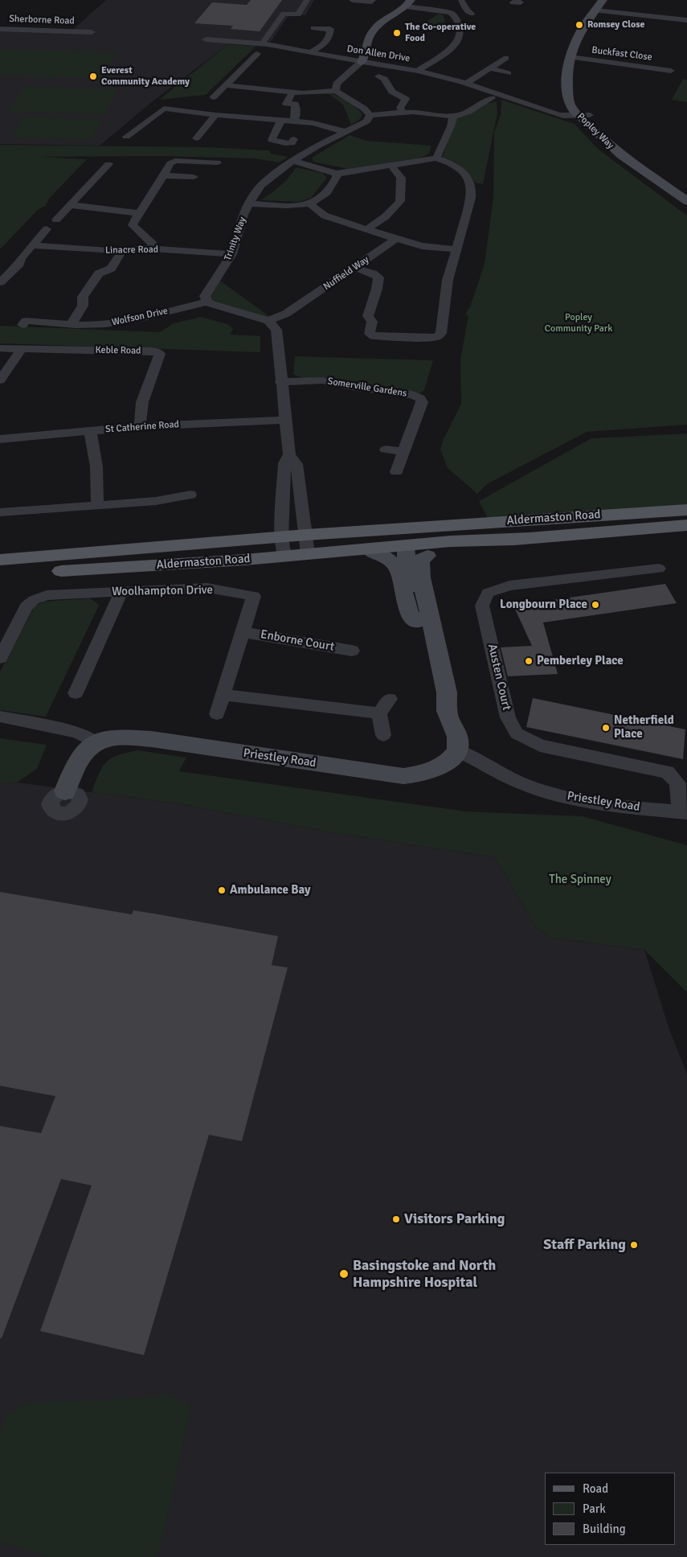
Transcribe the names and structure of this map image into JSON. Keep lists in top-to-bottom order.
{
  "streets": {
    "main road": ["Aldermaston Road"],
    "street": [
      "Sherborne Road",
      "Don Allen Drive",
      "Buckfast Close",
      "Popley Way",
      "Trinity Way",
      "Linacre Road",
      "Nuffield Way",
      "Wolfson Drive",
      "Keble Road",
      "Somerville Gardens",
      "St Catherine Road",
      "Woolhampton Drive",
      "Enborne Court",
      "Austen Court",
      "Priestley Road"
    ]
  },
  "crossings": [
    ["Don Allen Drive", "Popley Way"],
    ["Buckfast Close", "Popley Way"],
    ["Trinity Way", "Linacre Road"],
    ["Trinity Way", "Wolfson Drive"],
    ["Keble Road", "St Catherine Road"],
    ["Woolhampton Drive", "Enborne Court"],
    ["Austen Court", "Priestley Road"]
  ],
  "parks": ["Popley Community Park", "The Spinney"],
  "places": [
    "Romsey Close",
    "The Co-operative Food",
    "Everest Community Academy",
    "Longbourn Place",
    "Pemberley Place",
    "Netherfield Place",
    "Ambulance Bay",
    "Visitors Parking",
    "Staff Parking",
    "Basingstoke and North Hampshire Hospital"
  ],
  "legend": ["Road", "Park", "Building"]
}
